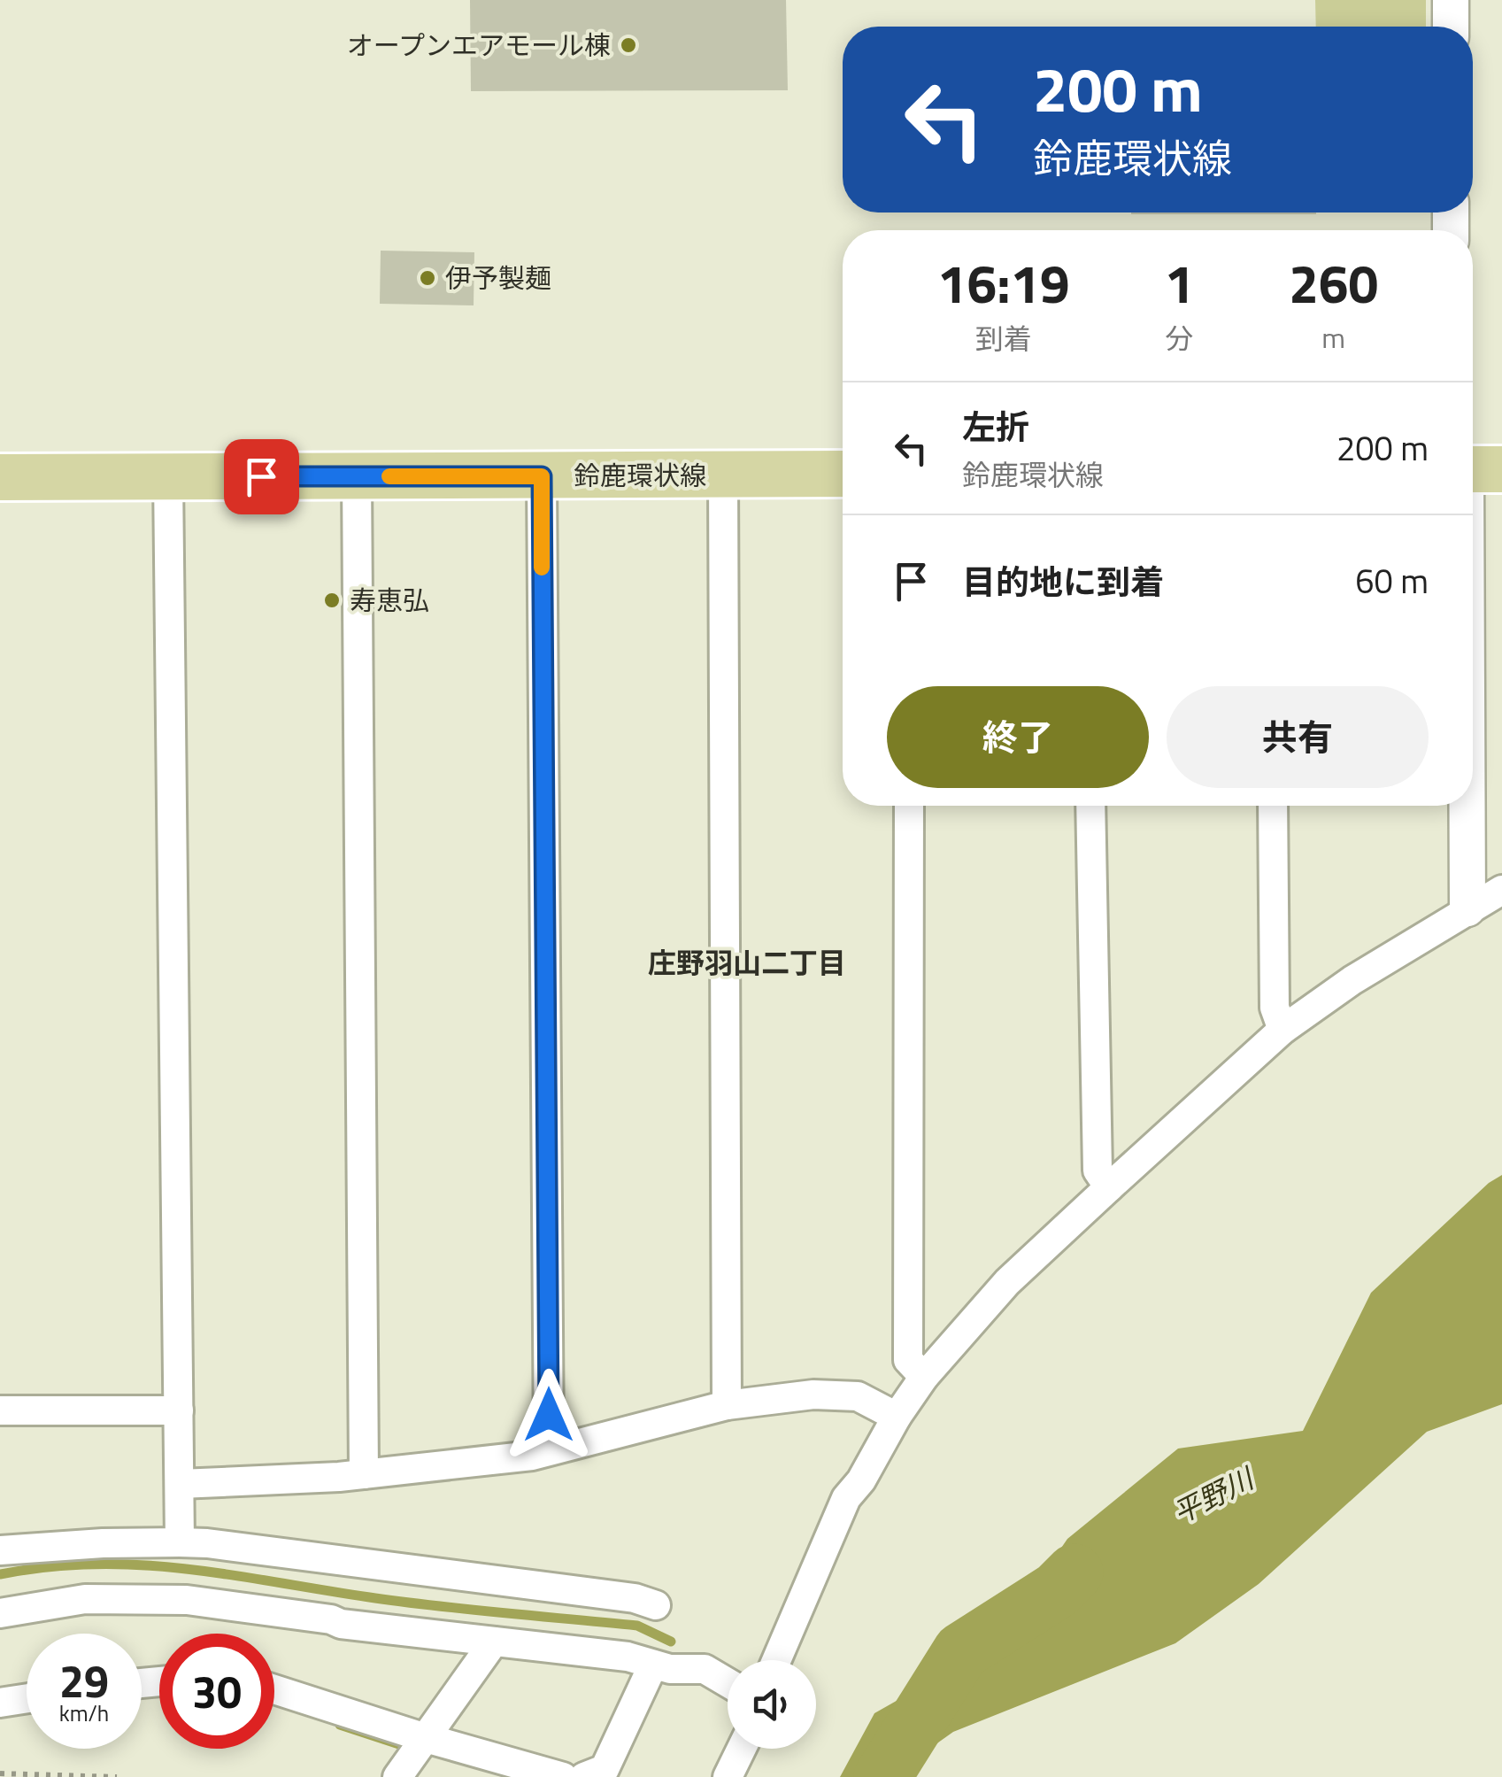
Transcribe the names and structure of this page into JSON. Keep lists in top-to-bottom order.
{
  "streets": {
    "main road": ["鈴鹿環状線"]
  },
  "districts": ["庄野羽山二丁目"],
  "water": ["平野川"],
  "places": ["オープンエアモール棟", "伊予製麺", "寿恵弘"],
  "page": {
    "turn": ["200 m", "鈴鹿環状線"],
    "eta": [
      "16:19",
      "到着",
      "1",
      "分",
      "260",
      "m"
    ],
    "list": [
      {
        "name": "左折",
        "note": "鈴鹿環状線",
        "value": "200 m"
      },
      {
        "name": "目的地に到着",
        "value": "60 m"
      }
    ],
    "buttons": ["終了", "共有"],
    "speed": "29 km/h",
    "limit": "30"
  }
}
